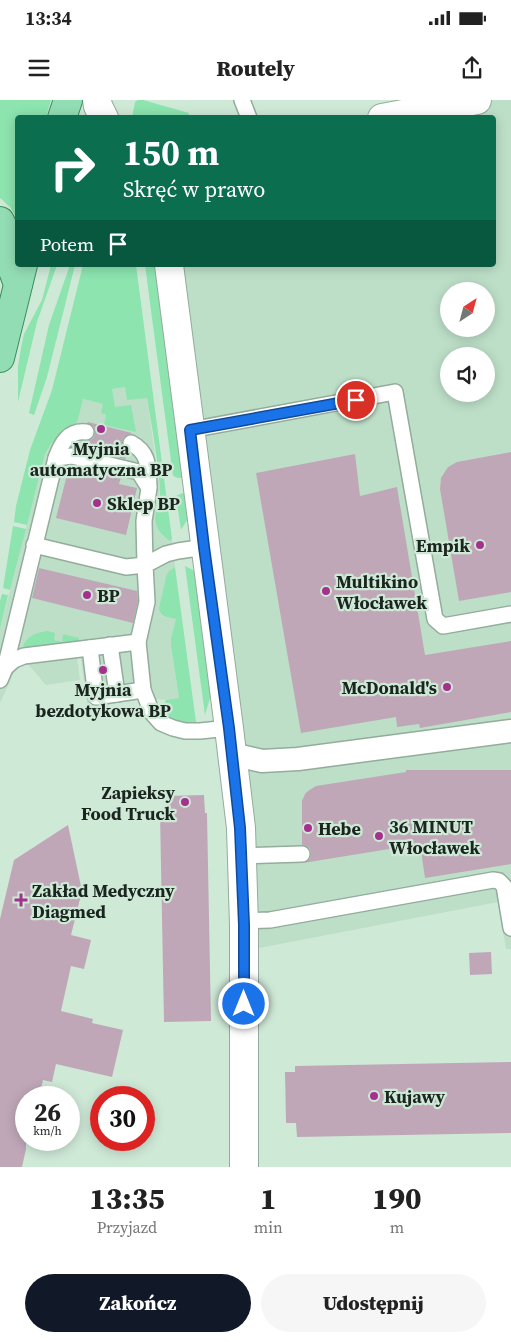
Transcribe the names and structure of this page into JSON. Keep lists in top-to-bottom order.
{
  "places": {
    "other": [
      "Myjnia automatyczna BP",
      "Sklep BP",
      "Empik",
      "Multikino Włocławek",
      "BP",
      "Myjnia bezdotykowa BP",
      "McDonald's",
      "Zapieksy Food Truck",
      "Hebe",
      "36 MINUT Włocławek",
      "Kujawy"
    ],
    "health": ["Zakład Medyczny Diagmed"]
  },
  "north": "top right",
  "page": {
    "status": "13:34",
    "header": "Routely",
    "turn": ["150 m", "Skręć w prawo"],
    "then": "Potem",
    "speed": "26 km/h",
    "limit": "30",
    "eta": [
      "13:35",
      "Przyjazd",
      "1",
      "min",
      "190",
      "m"
    ],
    "buttons": ["Zakończ", "Udostępnij"]
  }
}
